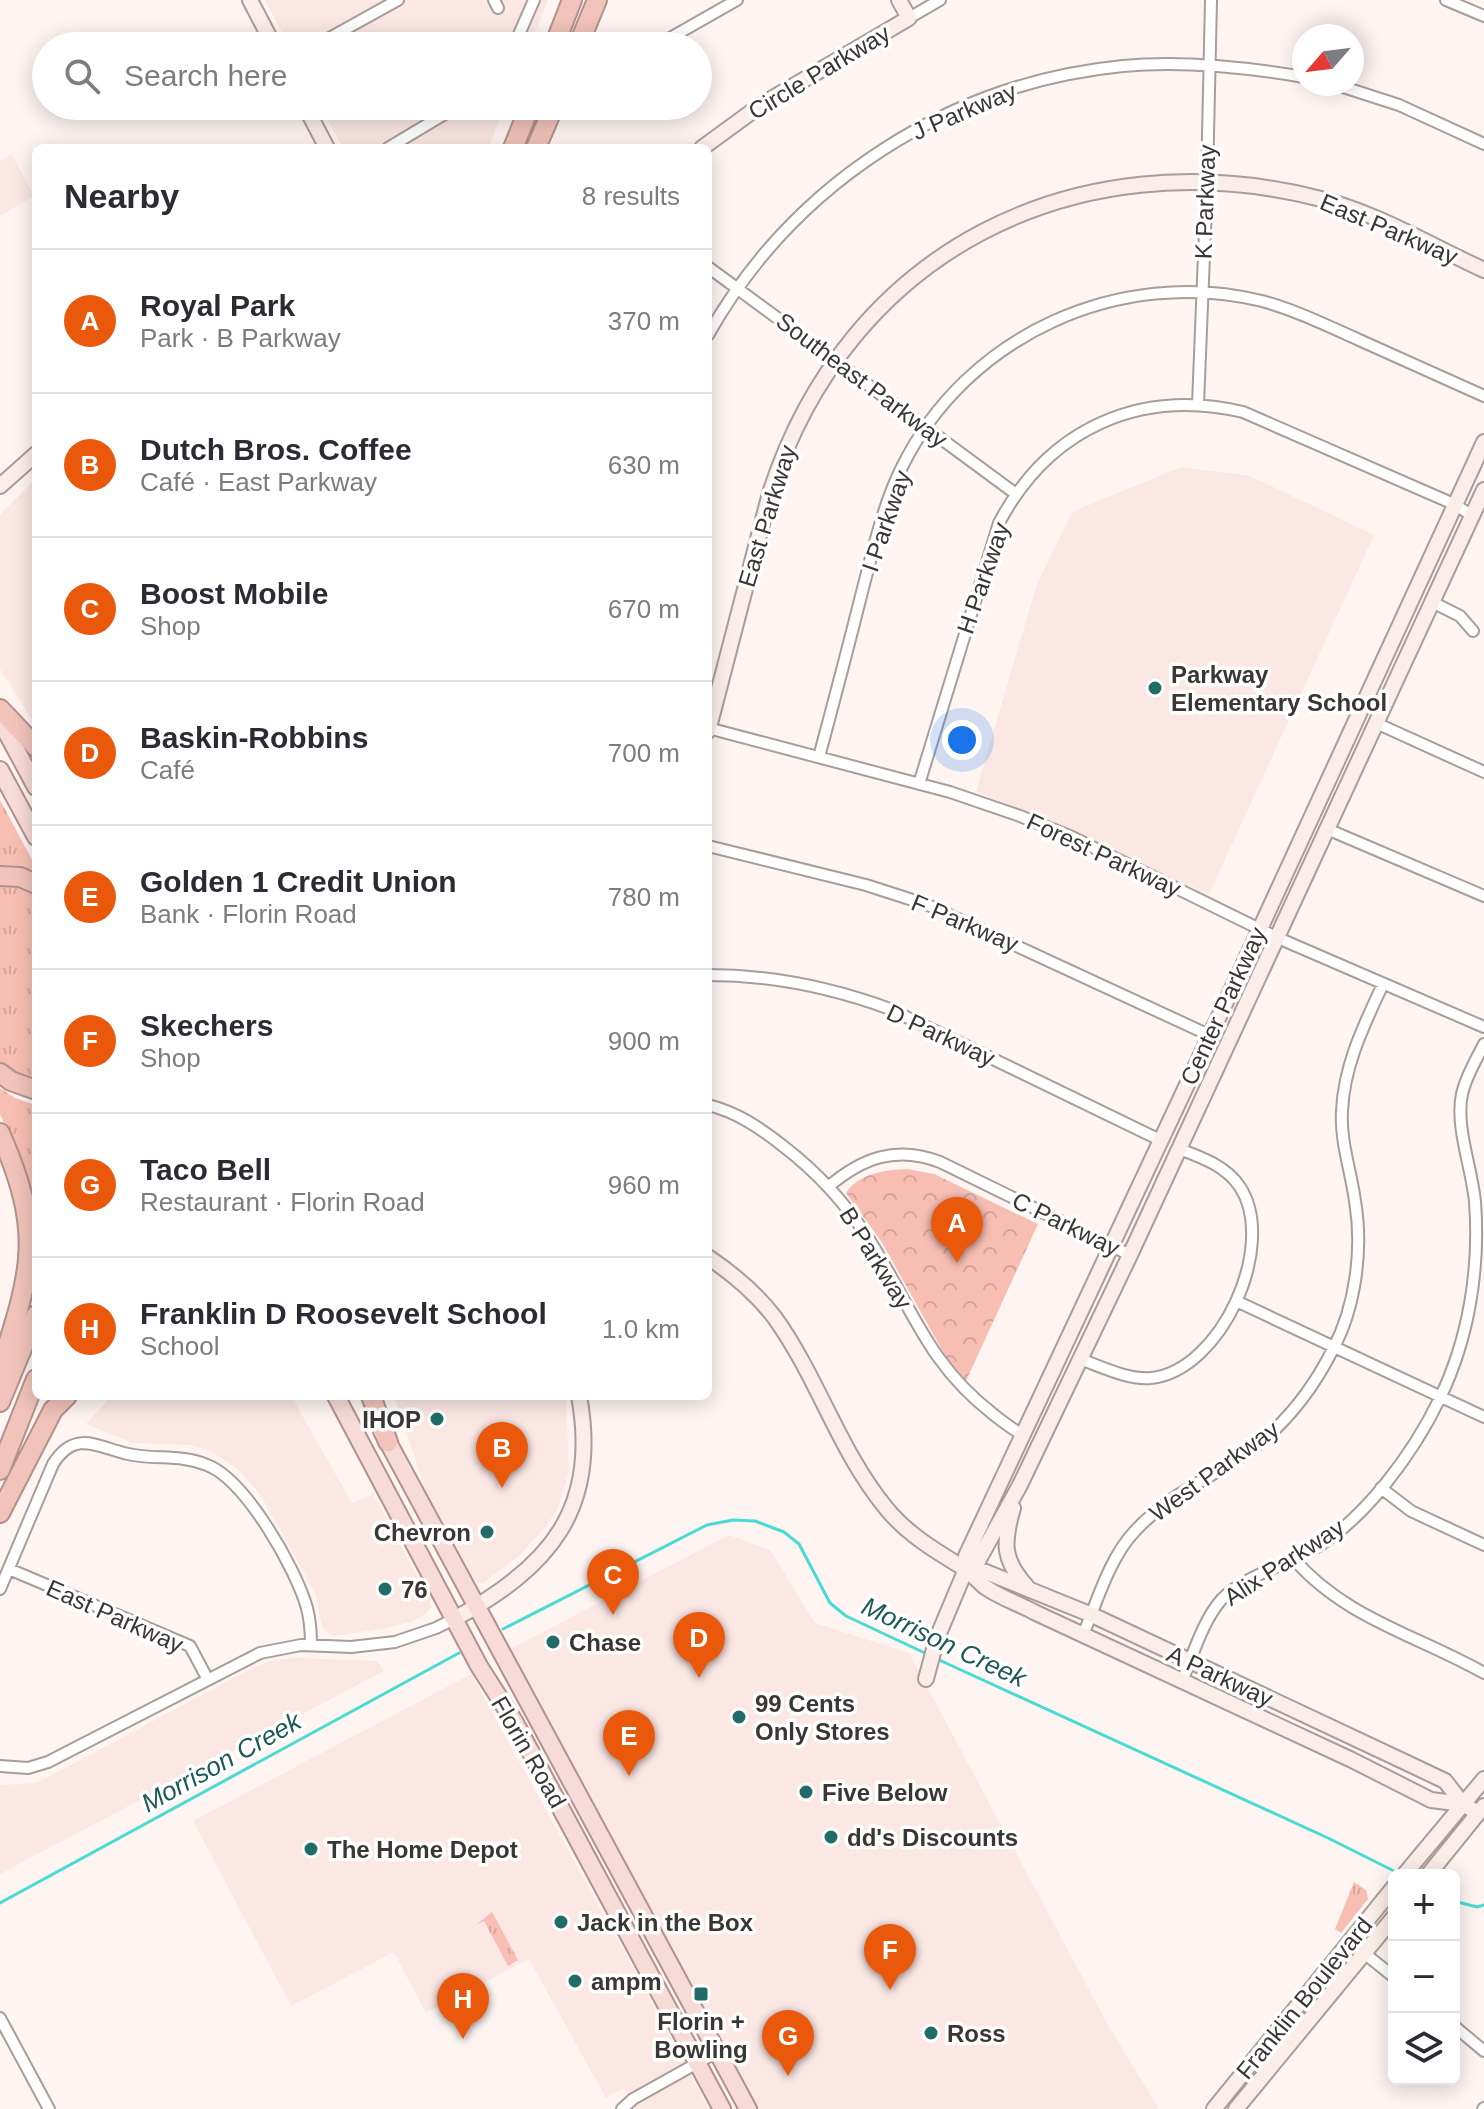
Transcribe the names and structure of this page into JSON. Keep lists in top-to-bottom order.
{
  "streets": {
    "main road": ["Florin Road"],
    "street": [
      "Circle Parkway",
      "J Parkway",
      "K Parkway",
      "East Parkway",
      "Southeast Parkway",
      "I Parkway",
      "H Parkway",
      "Forest Parkway",
      "F Parkway",
      "Center Parkway",
      "D Parkway",
      "C Parkway",
      "B Parkway",
      "West Parkway",
      "Alix Parkway",
      "A Parkway",
      "Franklin Boulevard"
    ]
  },
  "crossings": [
    ["J Parkway", "K Parkway"],
    ["J Parkway", "Southeast Parkway"],
    ["K Parkway", "East Parkway"],
    ["K Parkway", "I Parkway"],
    ["K Parkway", "H Parkway"],
    ["East Parkway", "Southeast Parkway"],
    ["East Parkway", "Florin Road"],
    ["Southeast Parkway", "I Parkway"],
    ["Southeast Parkway", "H Parkway"],
    ["I Parkway", "Forest Parkway"],
    ["H Parkway", "Forest Parkway"],
    ["H Parkway", "Center Parkway"],
    ["Forest Parkway", "Center Parkway"],
    ["Forest Parkway", "West Parkway"],
    ["F Parkway", "Center Parkway"],
    ["Center Parkway", "D Parkway"],
    ["Center Parkway", "C Parkway"],
    ["Center Parkway", "B Parkway"],
    ["Center Parkway", "A Parkway"],
    ["C Parkway", "B Parkway"],
    ["West Parkway", "A Parkway"],
    ["Alix Parkway", "A Parkway"]
  ],
  "water": ["Morrison Creek"],
  "places": {
    "other": [
      "Parkway Elementary School",
      "IHOP",
      "Chevron",
      "76",
      "Chase",
      "99 Cents Only Stores",
      "Five Below",
      "dd's Discounts",
      "The Home Depot",
      "Jack in the Box",
      "ampm",
      "Ross"
    ],
    "transit": ["Florin + Bowling"]
  },
  "north": "bottom left",
  "page": {
    "search": "Search here",
    "heading": ["Nearby", "8 results"],
    "list": [
      {
        "mark": "A",
        "name": "Royal Park",
        "note": "Park · B Parkway",
        "value": "370 m"
      },
      {
        "mark": "B",
        "name": "Dutch Bros. Coffee",
        "note": "Café · East Parkway",
        "value": "630 m"
      },
      {
        "mark": "C",
        "name": "Boost Mobile",
        "note": "Shop",
        "value": "670 m"
      },
      {
        "mark": "D",
        "name": "Baskin-Robbins",
        "note": "Café",
        "value": "700 m"
      },
      {
        "mark": "E",
        "name": "Golden 1 Credit Union",
        "note": "Bank · Florin Road",
        "value": "780 m"
      },
      {
        "mark": "F",
        "name": "Skechers",
        "note": "Shop",
        "value": "900 m"
      },
      {
        "mark": "G",
        "name": "Taco Bell",
        "note": "Restaurant · Florin Road",
        "value": "960 m"
      },
      {
        "mark": "H",
        "name": "Franklin D Roosevelt School",
        "note": "School",
        "value": "1.0 km"
      }
    ],
    "pins": [
      "A",
      "B",
      "C",
      "D",
      "E",
      "F",
      "H",
      "G"
    ],
    "map_buttons": ["+", "−"]
  }
}
